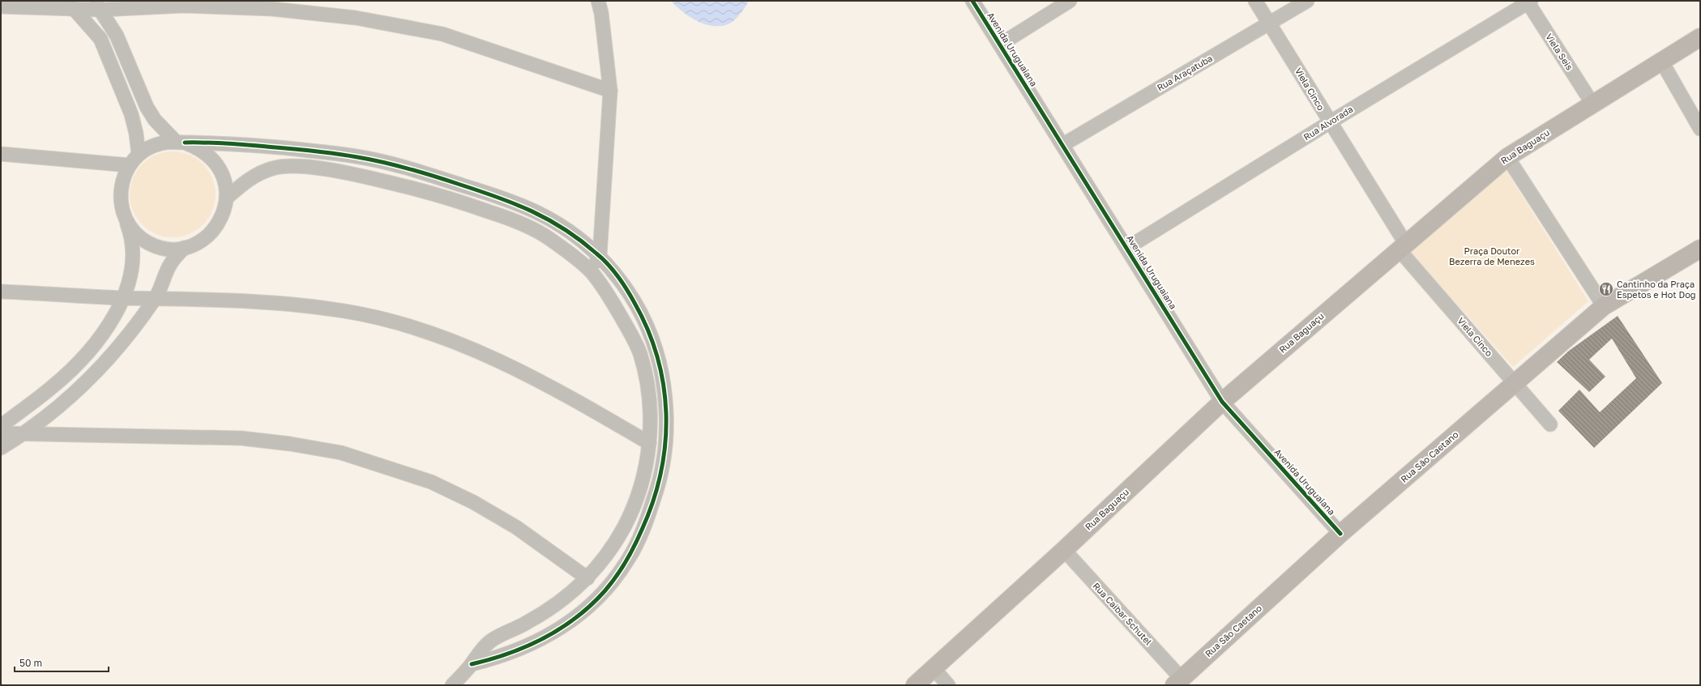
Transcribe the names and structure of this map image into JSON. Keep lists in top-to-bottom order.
{
  "streets": {
    "main road": ["Rua Baguaçu", "Rua São Caetano"],
    "street": [
      "Avenida Uruguaiana",
      "Viela Seis",
      "Rua Araçatuba",
      "Viela Cinco",
      "Rua Alvorada",
      "Rua Caibar Schutel"
    ]
  },
  "crossings": [
    ["Avenida Uruguaiana", "Rua Araçatuba"],
    ["Avenida Uruguaiana", "Rua Alvorada"],
    ["Avenida Uruguaiana", "Rua Baguaçu"],
    ["Avenida Uruguaiana", "Rua São Caetano"],
    ["Viela Seis", "Rua Alvorada"],
    ["Viela Seis", "Rua Baguaçu"],
    ["Rua Araçatuba", "Viela Cinco"],
    ["Viela Cinco", "Rua Alvorada"],
    ["Viela Cinco", "Rua Baguaçu"],
    ["Viela Cinco", "Rua São Caetano"],
    ["Rua Baguaçu", "Rua Caibar Schutel"],
    ["Rua São Caetano", "Rua Caibar Schutel"]
  ],
  "parks": ["Praça Doutor Bezerra de Menezes"],
  "places": {
    "restaurant": ["Cantinho da Praça Espetos e Hot Dog"]
  },
  "scale_bar": "50 m"
}
